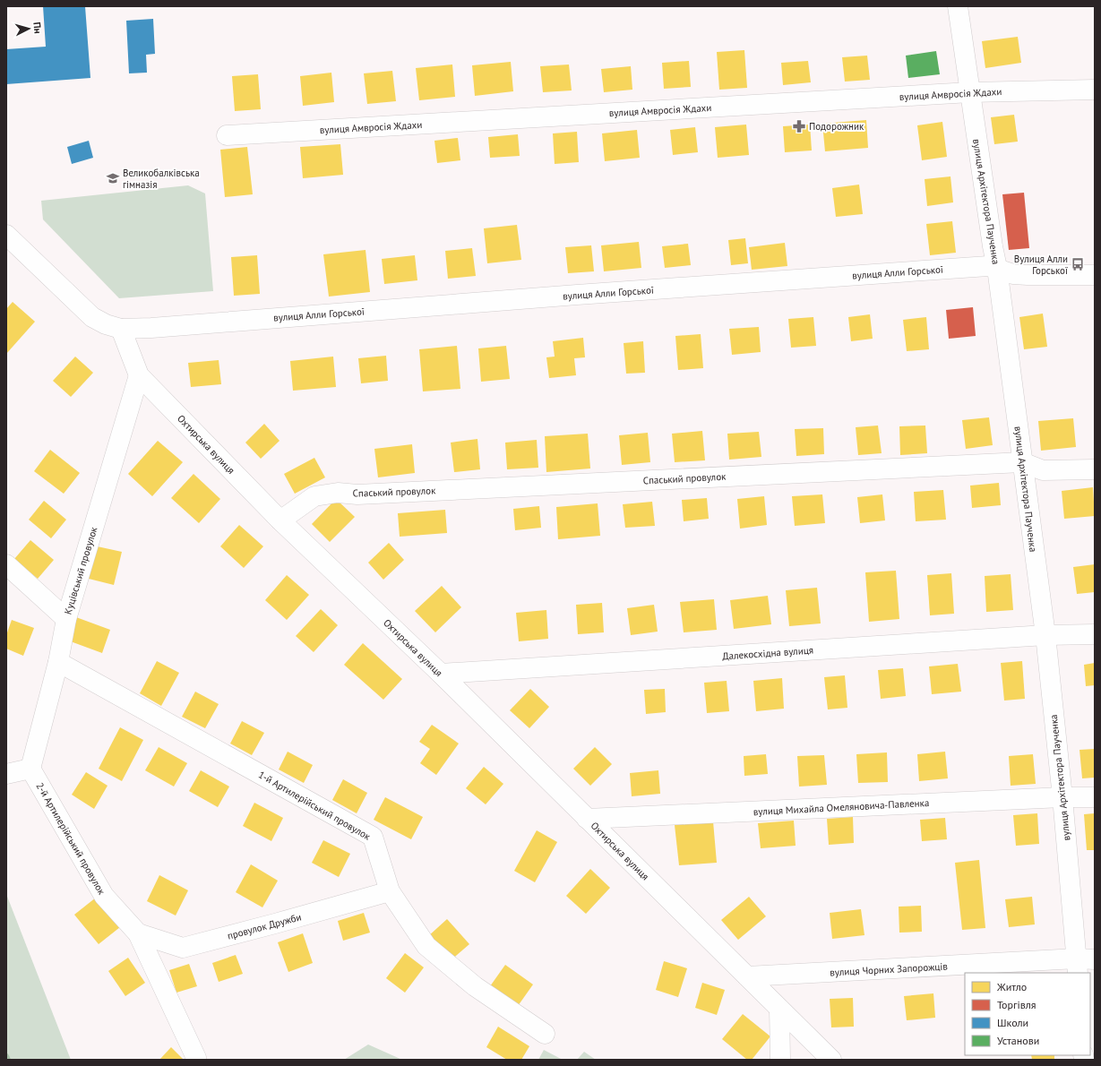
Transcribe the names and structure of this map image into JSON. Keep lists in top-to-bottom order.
{
  "streets": {
    "street": [
      "вулиця Амвросія Ждахи",
      "вулиця Архітектора Паученка",
      "вулиця Алли Горської",
      "Охтирська вулиця",
      "Спаський провулок",
      "Куцівський провулок",
      "Далекосхідна вулиця",
      "1-й Артилерійський провулок",
      "вулиця Михайла Омеляновича-Павленка",
      "2-й Артилерійський провулок",
      "провулок Дружби",
      "вулиця Чорних Запорожців"
    ]
  },
  "crossings": [
    ["вулиця Амвросія Ждахи", "вулиця Архітектора Паученка"],
    ["вулиця Архітектора Паученка", "вулиця Алли Горської"],
    ["вулиця Архітектора Паученка", "Спаський провулок"],
    ["вулиця Архітектора Паученка", "Далекосхідна вулиця"],
    ["вулиця Архітектора Паученка", "вулиця Михайла Омеляновича-Павленка"],
    ["вулиця Архітектора Паученка", "вулиця Чорних Запорожців"],
    ["вулиця Алли Горської", "Охтирська вулиця"],
    ["Охтирська вулиця", "Спаський провулок"],
    ["Охтирська вулиця", "Куцівський провулок"],
    ["Охтирська вулиця", "Далекосхідна вулиця"],
    ["Охтирська вулиця", "вулиця Михайла Омеляновича-Павленка"],
    ["Охтирська вулиця", "вулиця Чорних Запорожців"],
    ["Куцівський провулок", "1-й Артилерійський провулок"],
    ["Куцівський провулок", "2-й Артилерійський провулок"],
    ["1-й Артилерійський провулок", "провулок Дружби"],
    ["2-й Артилерійський провулок", "провулок Дружби"]
  ],
  "places": {
    "pharmacy": ["Подорожник"],
    "school or university": ["Великобалківська гімназія"],
    "bus stop": ["Вулиця Алли Горської"]
  },
  "legend": [
    "Житло",
    "Торгівля",
    "Школи",
    "Установи"
  ],
  "north": "right"
}
